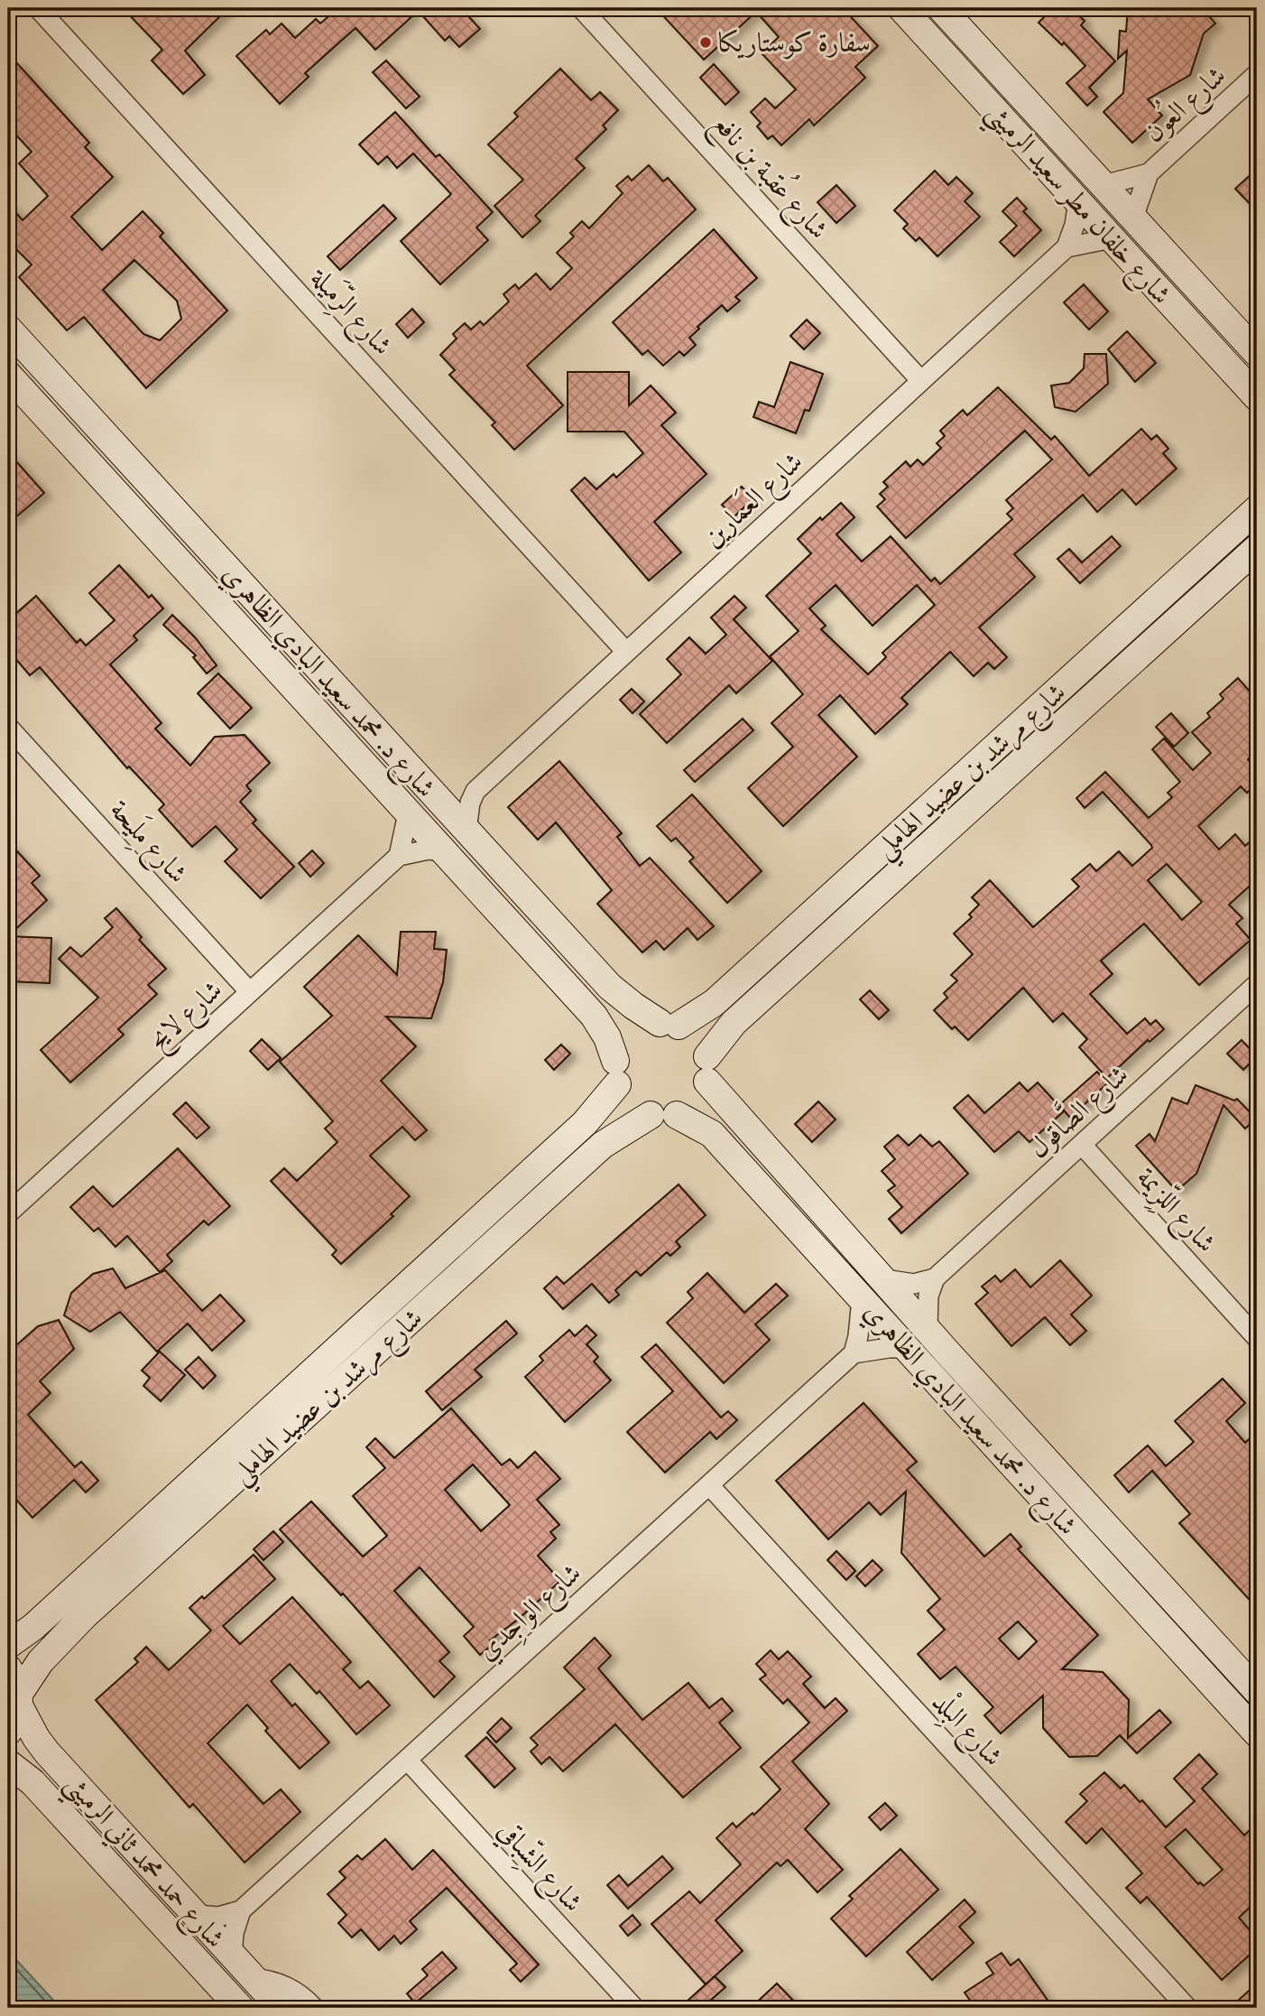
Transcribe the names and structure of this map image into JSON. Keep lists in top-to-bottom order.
{
  "streets": {
    "street": [
      "شارع العُون",
      "شارع عُقبة بن نافع",
      "شارع خلفان مطر سعيد الرميثي",
      "شارع الرِّمَيلة",
      "شارع العَمارين",
      "شارع د. محمد سعيد البادي الظاهري",
      "شارع مرشد بن عضيد الهاملي",
      "شارع مِلَيحة",
      "شارع لايح",
      "شارع الصَّاقول",
      "شارع اللِّزِيمة",
      "شارع الواجِدي",
      "شارع البِلْد",
      "شارع حمد محمد ثاني الرميثي",
      "شارع الشِّباقي"
    ]
  },
  "crossings": [
    ["شارع العُون", "شارع خلفان مطر سعيد الرميثي"],
    ["شارع عُقبة بن نافع", "شارع العَمارين"],
    ["شارع الرِّمَيلة", "شارع العَمارين"],
    ["شارع د. محمد سعيد البادي الظاهري", "شارع مرشد بن عضيد الهاملي"],
    ["شارع مرشد بن عضيد الهاملي", "شارع حمد محمد ثاني الرميثي"],
    ["شارع مِلَيحة", "شارع لايح"],
    ["شارع الصَّاقول", "شارع اللِّزِيمة"],
    ["شارع الواجِدي", "شارع البِلْد"],
    ["شارع الواجِدي", "شارع الشِّباقي"]
  ],
  "places": ["سفارة كوستاريكا"]
}
